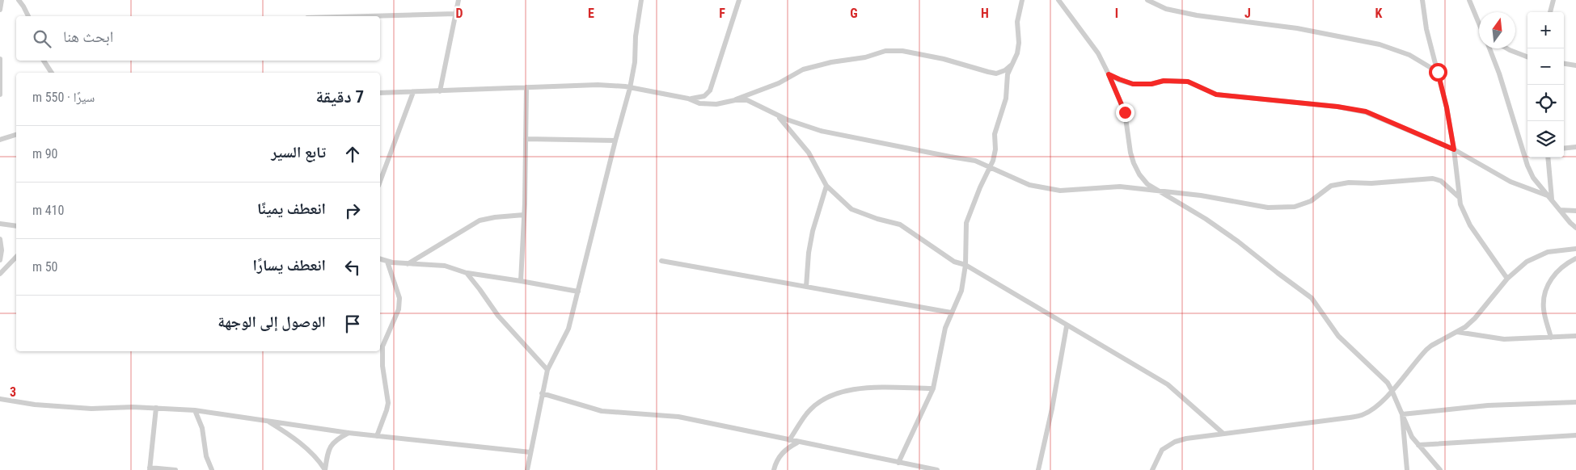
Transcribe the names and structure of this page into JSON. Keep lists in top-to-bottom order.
{
  "north": "top",
  "page": {
    "map_buttons": ["+", "−"],
    "search": "ابحث هنا",
    "heading": ["7 دقيقة", "سيرًا · 550 m"],
    "list": [
      ["تابع السير", "90 m"],
      ["انعطف يمينًا", "410 m"],
      ["انعطف يسارًا", "50 m"],
      "الوصول إلى الوجهة"
    ]
  },
  "grid": {
    "columns": [
      "D",
      "E",
      "F",
      "G",
      "H",
      "I",
      "J",
      "K"
    ],
    "rows": ["3"]
  }
}
